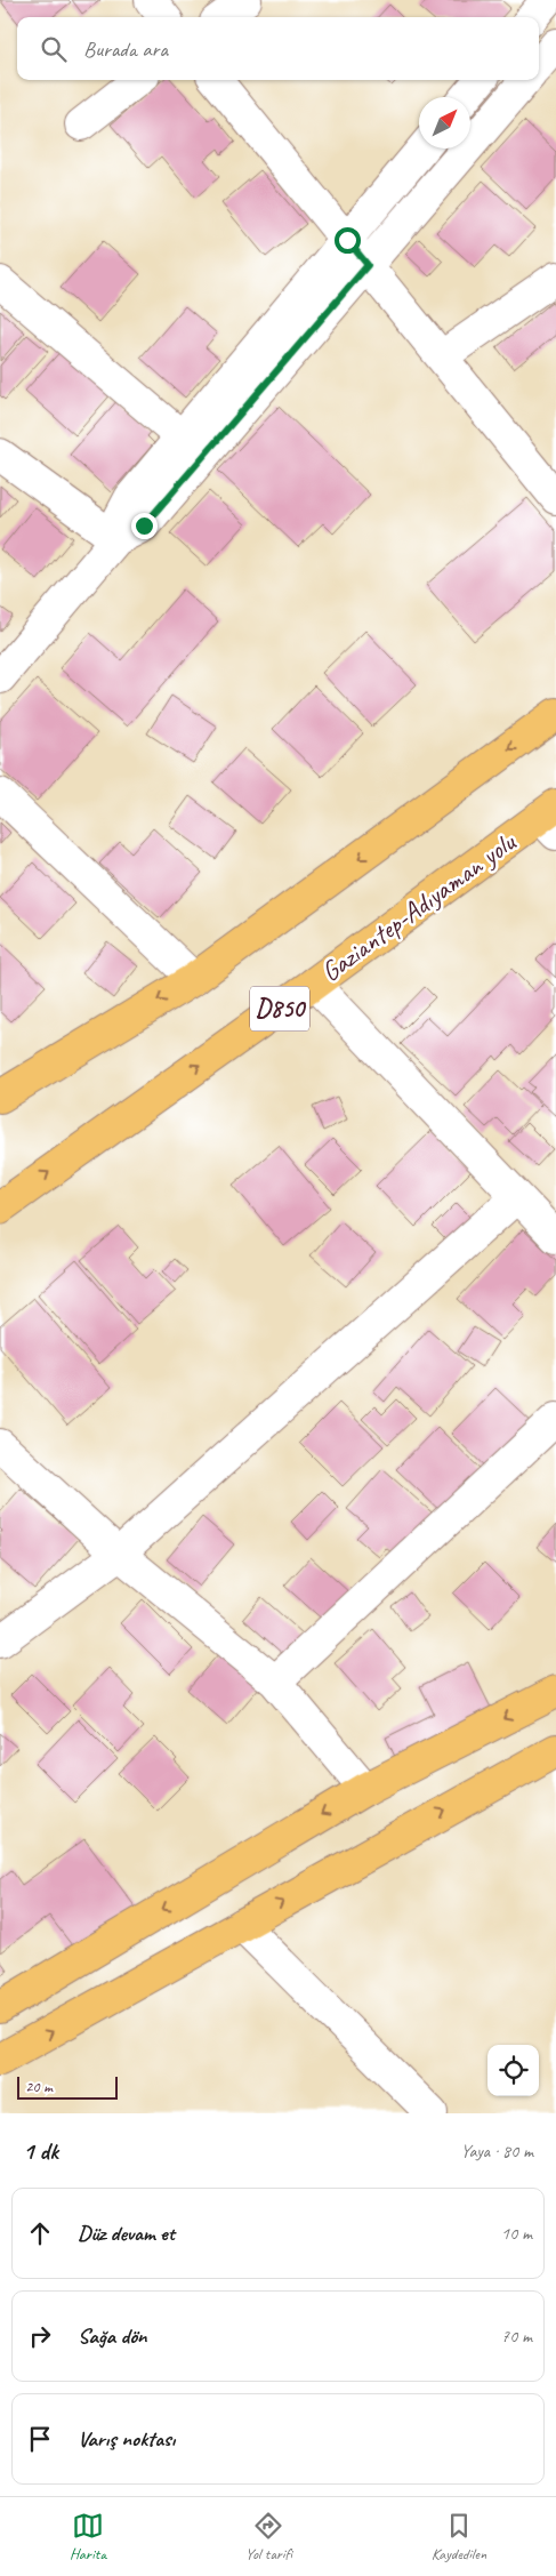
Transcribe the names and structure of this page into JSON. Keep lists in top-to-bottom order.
{
  "streets": {
    "main road": ["Gaziantep-Adıyaman yolu", "D850"]
  },
  "scale_bar": "20 m",
  "north": "top right",
  "page": {
    "search": "Burada ara",
    "scale": "20 m",
    "heading": ["1 dk", "Yaya · 80 m"],
    "list": [
      ["Düz devam et", "10 m"],
      ["Sağa dön", "70 m"],
      "Varış noktası"
    ],
    "nav": ["Harita", "Yol tarifi", "Kaydedilen"]
  }
}
